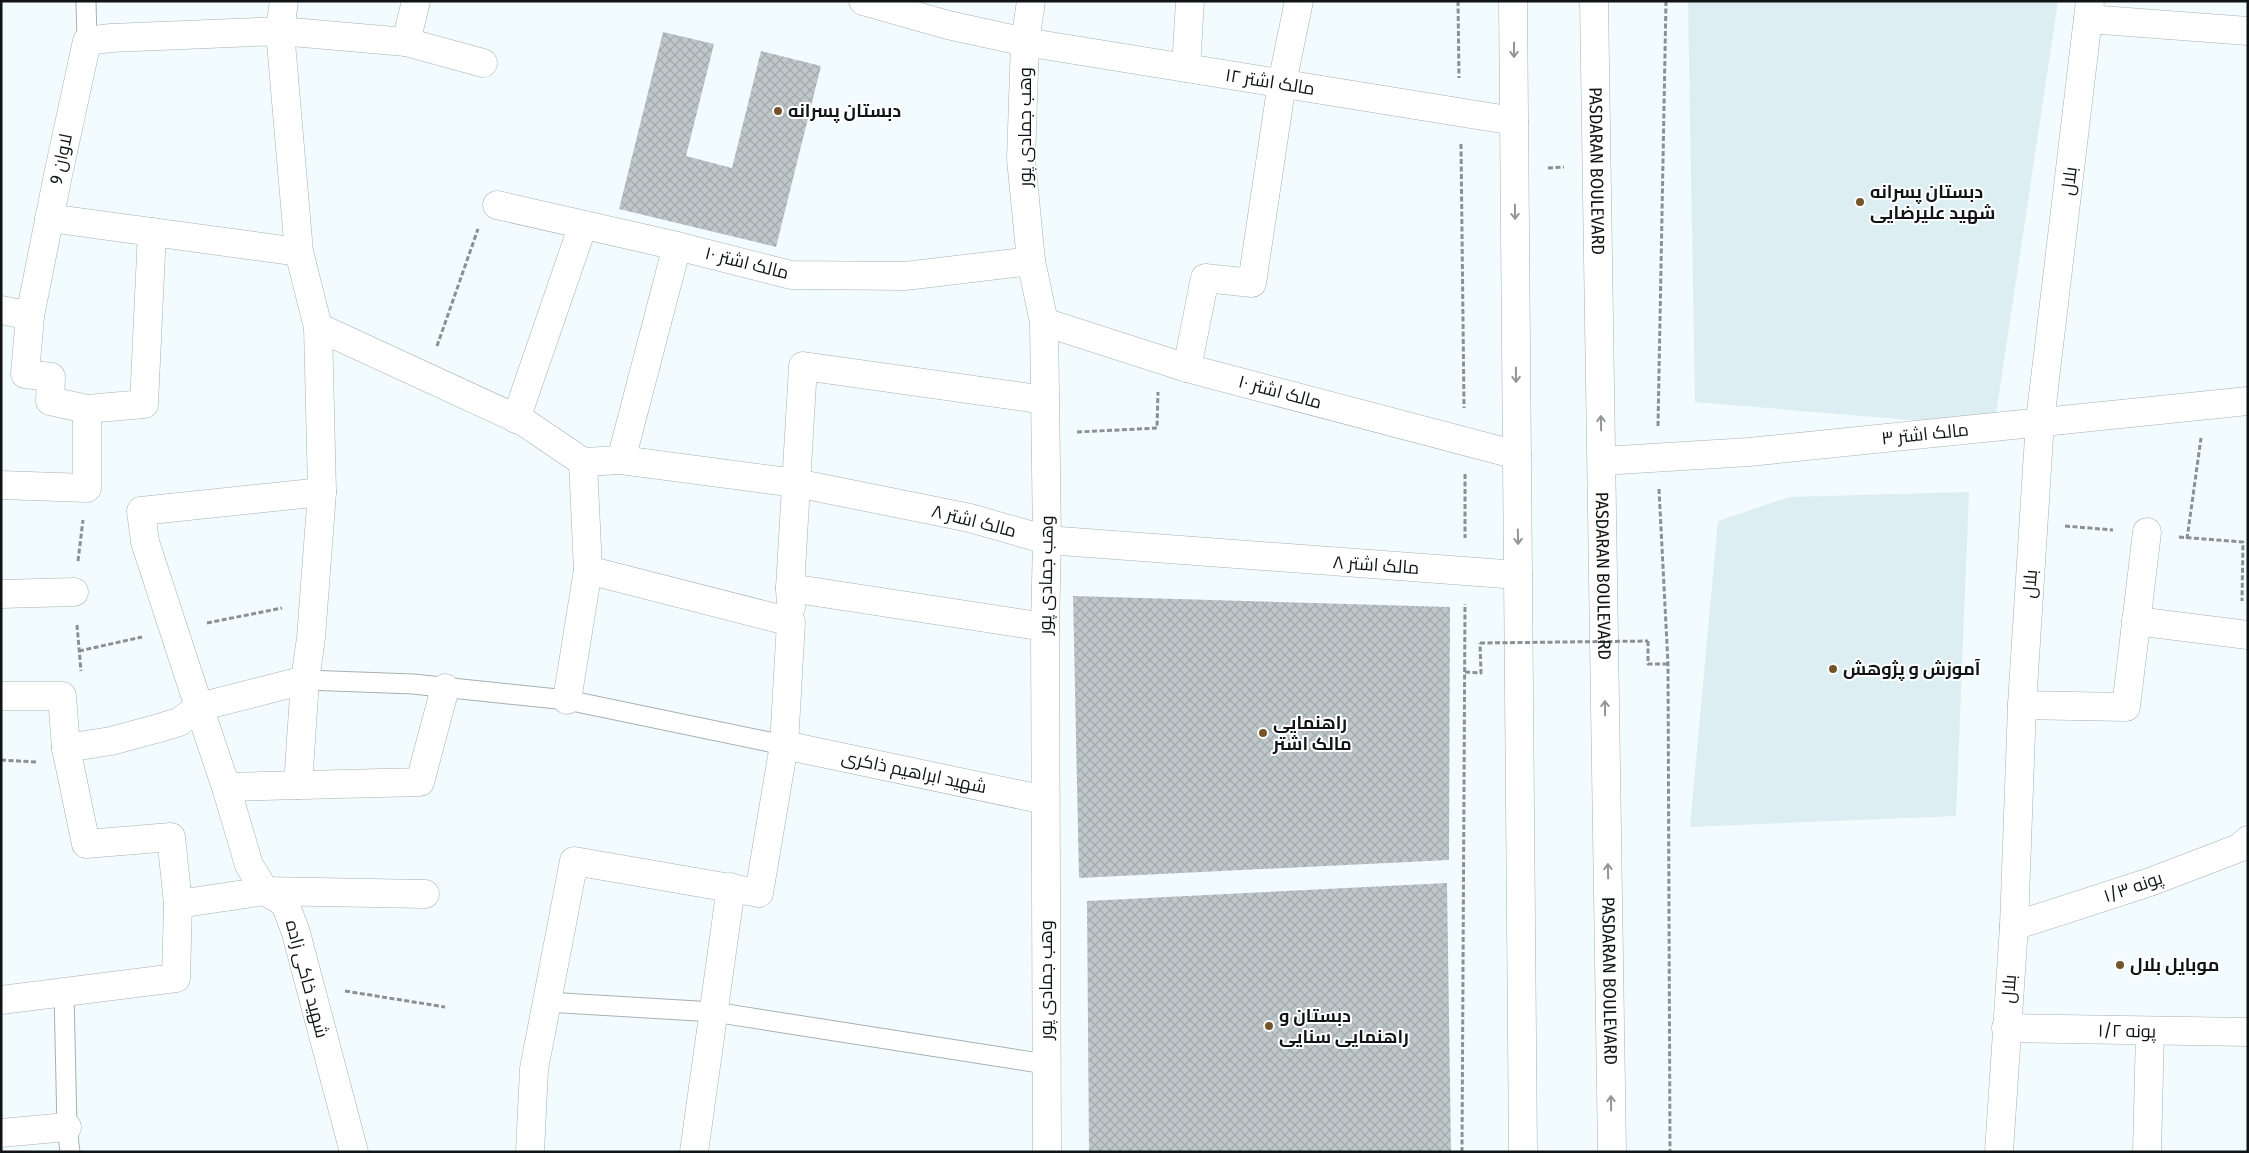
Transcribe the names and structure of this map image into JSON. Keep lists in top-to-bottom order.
{
  "streets": {
    "street": [
      "مالک اشتر ۱۲",
      "وهب جمادی پور",
      "لاوان 9",
      "PASDARAN BOULEVARD",
      "بلال",
      "مالک اشتر ۱۰",
      "مالک اشتر ۳",
      "مالک اشتر ۸",
      "شهید ابراهیم ذاکری",
      "پونه ۱/۳",
      "شهید خاکی زاده",
      "پونه ۱/۲"
    ]
  },
  "crossings": [
    ["مالک اشتر ۱۲", "وهب جمادی پور"],
    ["وهب جمادی پور", "مالک اشتر ۱۰"],
    ["وهب جمادی پور", "مالک اشتر ۸"],
    ["وهب جمادی پور", "شهید ابراهیم ذاکری"],
    ["PASDARAN BOULEVARD", "مالک اشتر ۳"],
    ["بلال", "مالک اشتر ۳"],
    ["بلال", "پونه ۱/۳"],
    ["بلال", "پونه ۱/۲"]
  ],
  "places": [
    "دبستان پسرانه",
    "دبستان پسرانه شهید علیرضایی",
    "آموزش و پژوهش",
    "راهنمایی مالک اشتر",
    "موبایل بلال",
    "دبستان و راهنمایی سنایی"
  ]
}
